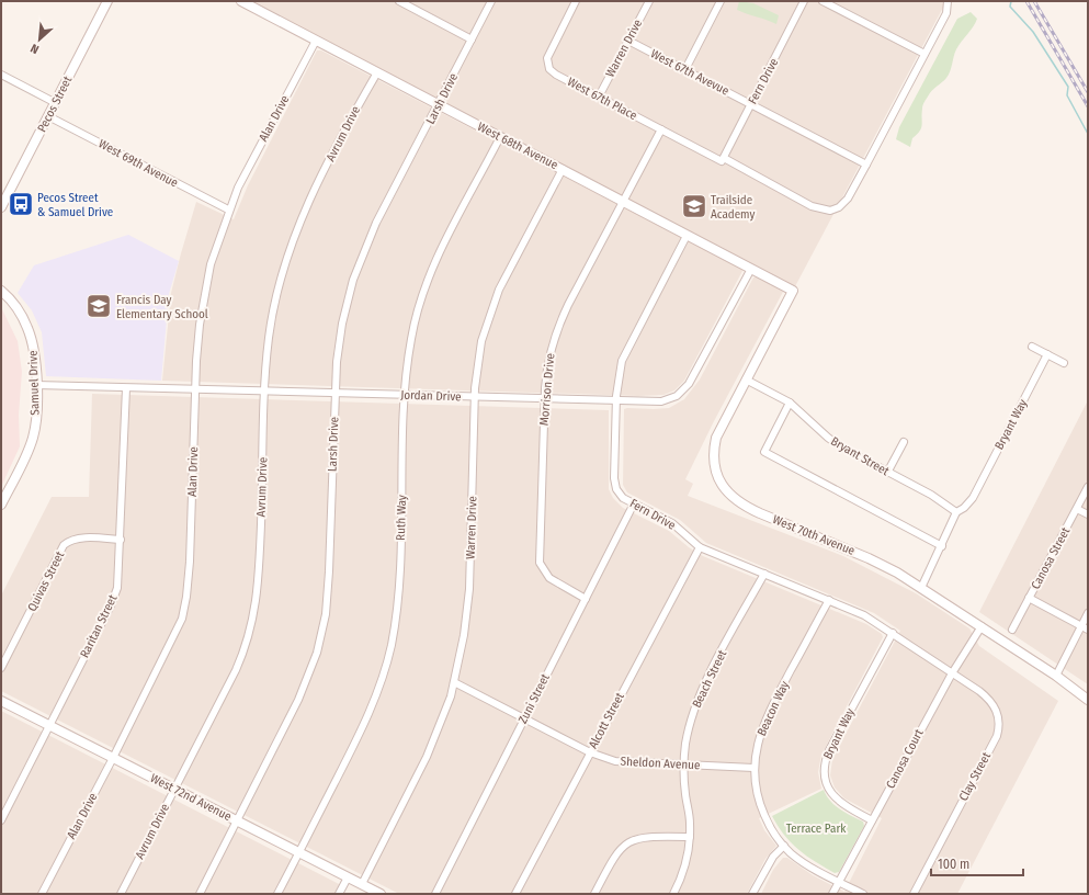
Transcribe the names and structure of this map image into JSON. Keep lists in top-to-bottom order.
{
  "streets": {
    "street": [
      "Warren Drive",
      "West 67th Avevue",
      "Fern Drive",
      "Larsh Drive",
      "West 67th Place",
      "Pecos Street",
      "Alan Drive",
      "Avrum Drive",
      "West 68th Avenue",
      "West 69th Avenue",
      "Samuel Drive",
      "Morrison Drive",
      "Jordan Drive",
      "Bryant Way",
      "Bryant Street",
      "Ruth Way",
      "West 70th Avenue",
      "Canosa Street",
      "Quivas Street",
      "Raritan Street",
      "Beach Street",
      "Zuni Street",
      "Beacon Way",
      "Alcott Street",
      "Canosa Court",
      "Sheldon Avenue",
      "Clay Street",
      "West 72nd Avenue"
    ]
  },
  "crossings": [
    ["Warren Drive", "West 67th Avevue"],
    ["Warren Drive", "West 67th Place"],
    ["Warren Drive", "West 68th Avenue"],
    ["Warren Drive", "Jordan Drive"],
    ["Warren Drive", "Sheldon Avenue"],
    ["Warren Drive", "West 72nd Avenue"],
    ["West 67th Avevue", "Fern Drive"],
    ["West 67th Avevue", "West 67th Place"],
    ["Fern Drive", "West 67th Place"],
    ["Fern Drive", "West 68th Avenue"],
    ["Fern Drive", "Jordan Drive"],
    ["Fern Drive", "Bryant Way"],
    ["Fern Drive", "Beach Street"],
    ["Fern Drive", "Zuni Street"],
    ["Fern Drive", "Beacon Way"],
    ["Fern Drive", "Alcott Street"],
    ["Fern Drive", "Canosa Court"],
    ["Fern Drive", "Clay Street"],
    ["Larsh Drive", "West 68th Avenue"],
    ["Larsh Drive", "Jordan Drive"],
    ["Larsh Drive", "West 72nd Avenue"],
    ["West 67th Place", "Morrison Drive"],
    ["Pecos Street", "West 69th Avenue"],
    ["Alan Drive", "West 68th Avenue"],
    ["Alan Drive", "West 69th Avenue"],
    ["Alan Drive", "Jordan Drive"],
    ["Alan Drive", "West 72nd Avenue"],
    ["Avrum Drive", "West 68th Avenue"],
    ["Avrum Drive", "Jordan Drive"],
    ["Avrum Drive", "West 72nd Avenue"],
    ["West 68th Avenue", "Morrison Drive"],
    ["West 68th Avenue", "Jordan Drive"],
    ["West 68th Avenue", "Ruth Way"],
    ["West 68th Avenue", "West 70th Avenue"],
    ["Samuel Drive", "Jordan Drive"],
    ["Morrison Drive", "Jordan Drive"],
    ["Morrison Drive", "Zuni Street"],
    ["Jordan Drive", "Ruth Way"],
    ["Jordan Drive", "Raritan Street"],
    ["Bryant Way", "Bryant Street"],
    ["Bryant Way", "Canosa Court"],
    ["Bryant Street", "West 70th Avenue"],
    ["Ruth Way", "West 72nd Avenue"],
    ["West 70th Avenue", "Canosa Court"],
    ["Quivas Street", "Raritan Street"],
    ["Raritan Street", "West 72nd Avenue"],
    ["Beach Street", "Sheldon Avenue"],
    ["Zuni Street", "Sheldon Avenue"],
    ["Beacon Way", "Canosa Court"],
    ["Beacon Way", "Sheldon Avenue"],
    ["Alcott Street", "Sheldon Avenue"],
    ["Canosa Court", "Clay Street"]
  ],
  "parks": ["Terrace Park"],
  "places": {
    "bus stop": ["Pecos Street & Samuel Drive"],
    "school or university": ["Trailside Academy", "Francis Day Elementary School"]
  },
  "scale_bar": "100 m",
  "north": "bottom left"
}
